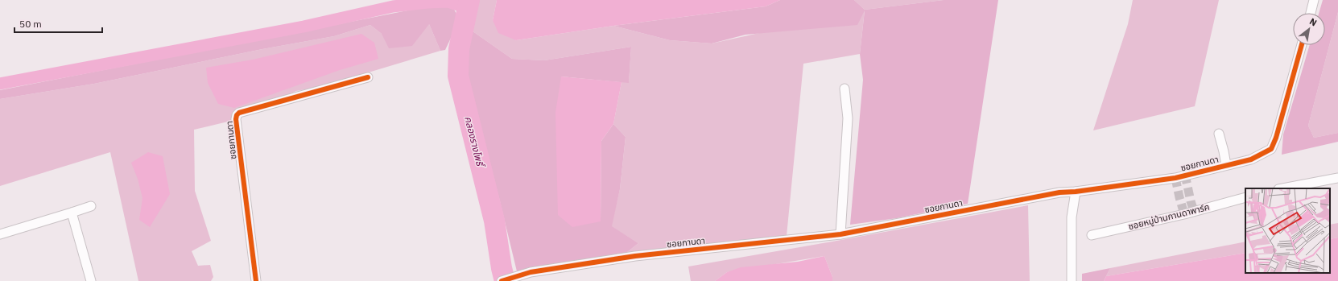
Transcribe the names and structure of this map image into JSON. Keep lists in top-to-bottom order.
{
  "streets": {
    "street": ["ซอยกานดา", "ซอยหมู่บ้านกานดาพาร์ค"]
  },
  "water": ["คลองรางโพธิ์"],
  "scale_bar": "50 m",
  "north": "top right"
}
